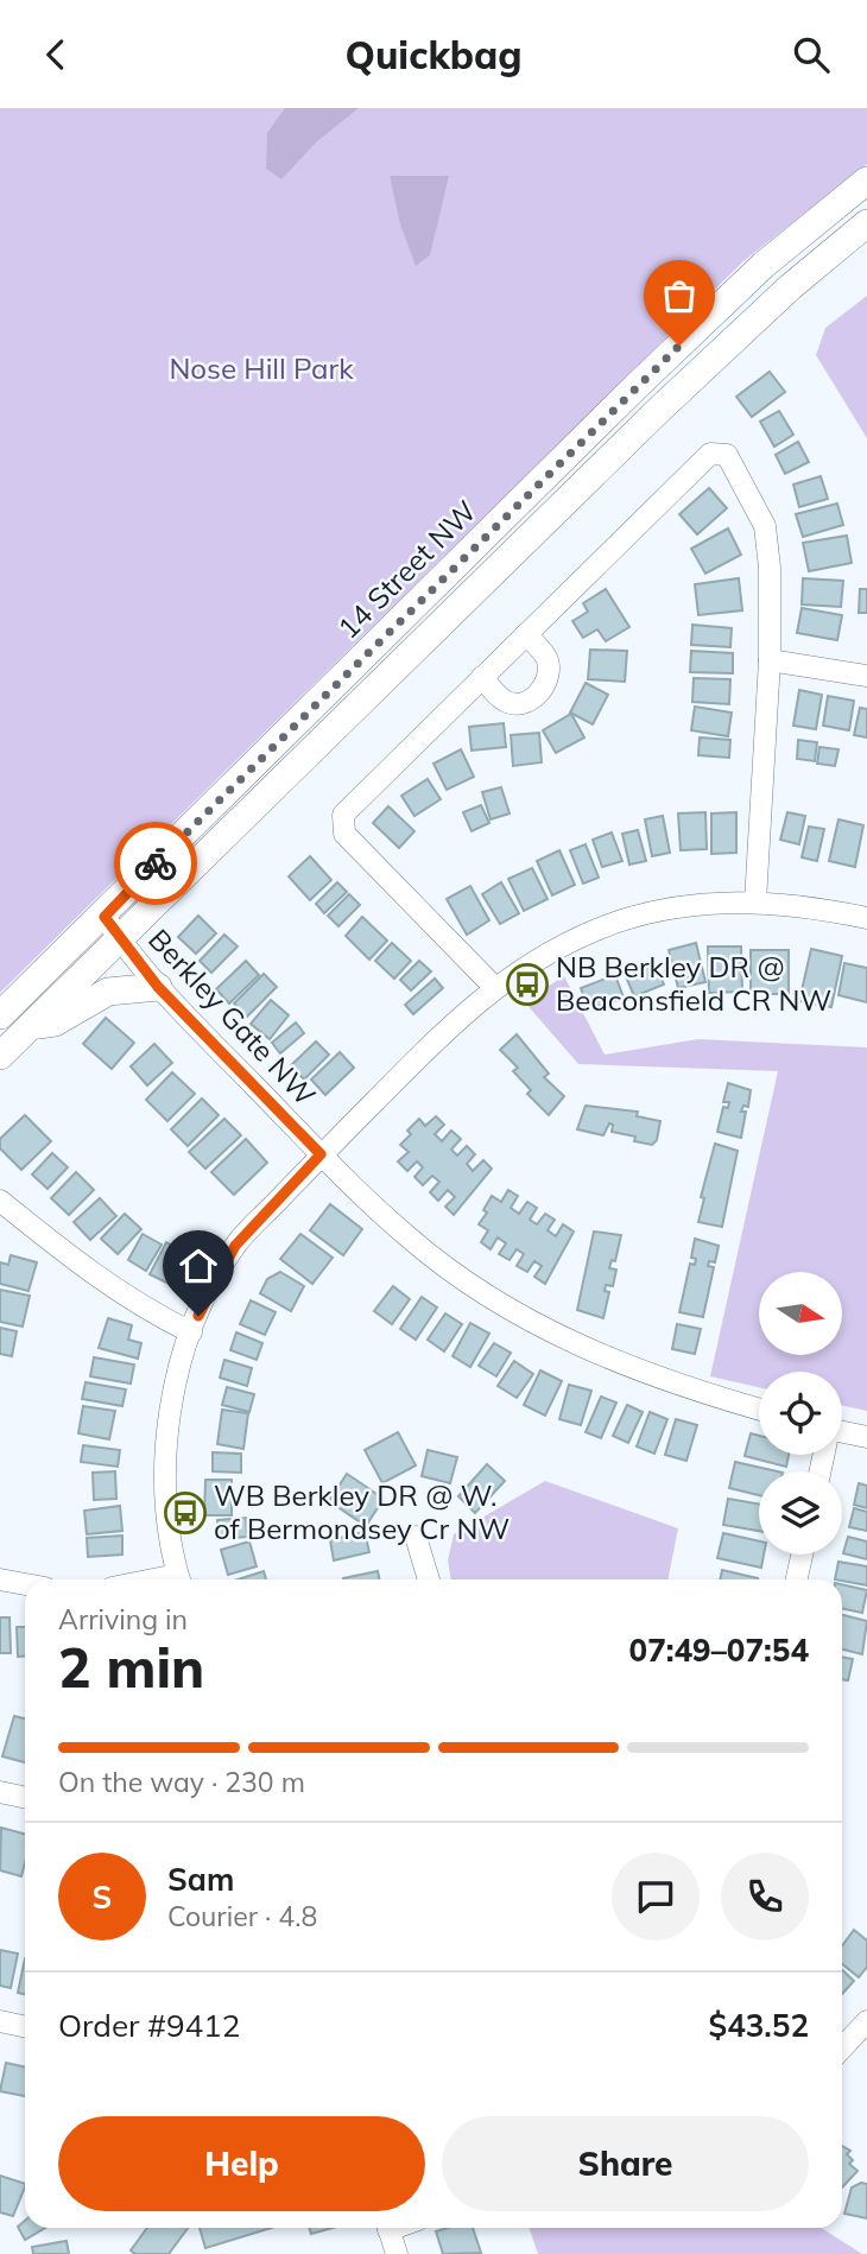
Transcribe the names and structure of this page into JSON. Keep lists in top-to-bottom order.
{
  "streets": {
    "main road": ["14 Street NW"],
    "street": ["Berkley Gate NW"]
  },
  "crossings": [
    ["14 Street NW", "Berkley Gate NW"]
  ],
  "parks": ["Nose Hill Park"],
  "places": {
    "bus stop": ["NB Berkley DR @ Beaconsfield CR NW", "WB Berkley DR @ W. of Bermondsey Cr NW"]
  },
  "north": "right",
  "page": {
    "header": "Quickbag",
    "heading": ["2 min", "Arriving in", "07:49–07:54"],
    "panel": [
      "Sam",
      "Courier · 4.8",
      "Order #9412",
      "$43.52"
    ],
    "bar": "On the way · 230 m",
    "round": "S",
    "buttons": ["Help", "Share"]
  }
}
